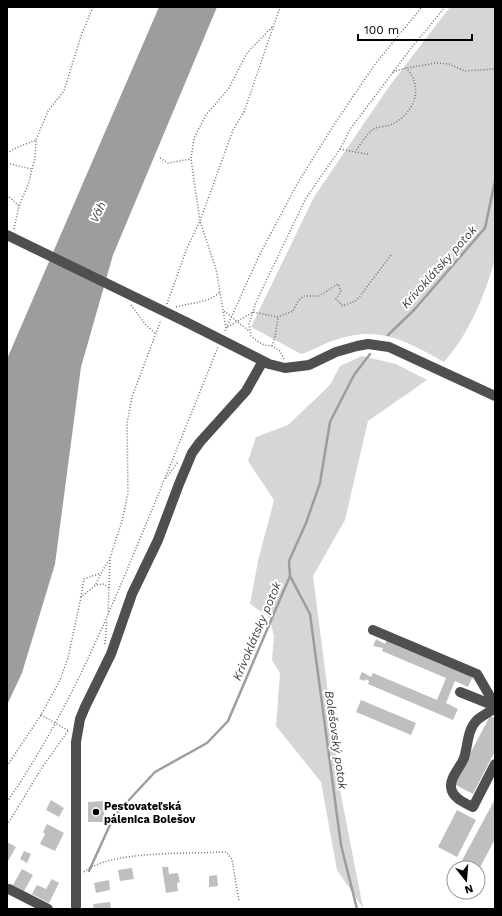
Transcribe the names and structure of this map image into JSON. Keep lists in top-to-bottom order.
{
  "water": ["Váh", "Krivoklátsky potok", "Bolešovský potok"],
  "places": ["Pestovateľská pálenica Bolešov"],
  "scale_bar": "100 m",
  "north": "bottom"
}
